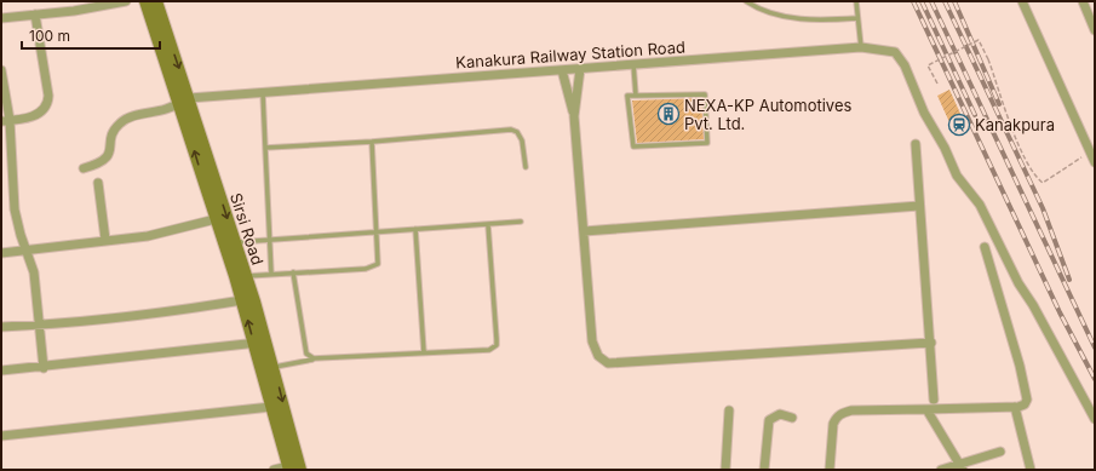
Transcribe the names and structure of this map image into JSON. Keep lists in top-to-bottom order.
{
  "streets": {
    "main road": ["Sirsi Road"],
    "street": ["Kanakura Railway Station Road"]
  },
  "crossings": [
    ["Kanakura Railway Station Road", "Sirsi Road"]
  ],
  "places": {
    "building": ["NEXA-KP Automotives Pvt. Ltd."],
    "station": ["Kanakpura"]
  },
  "scale_bar": "100 m"
}
